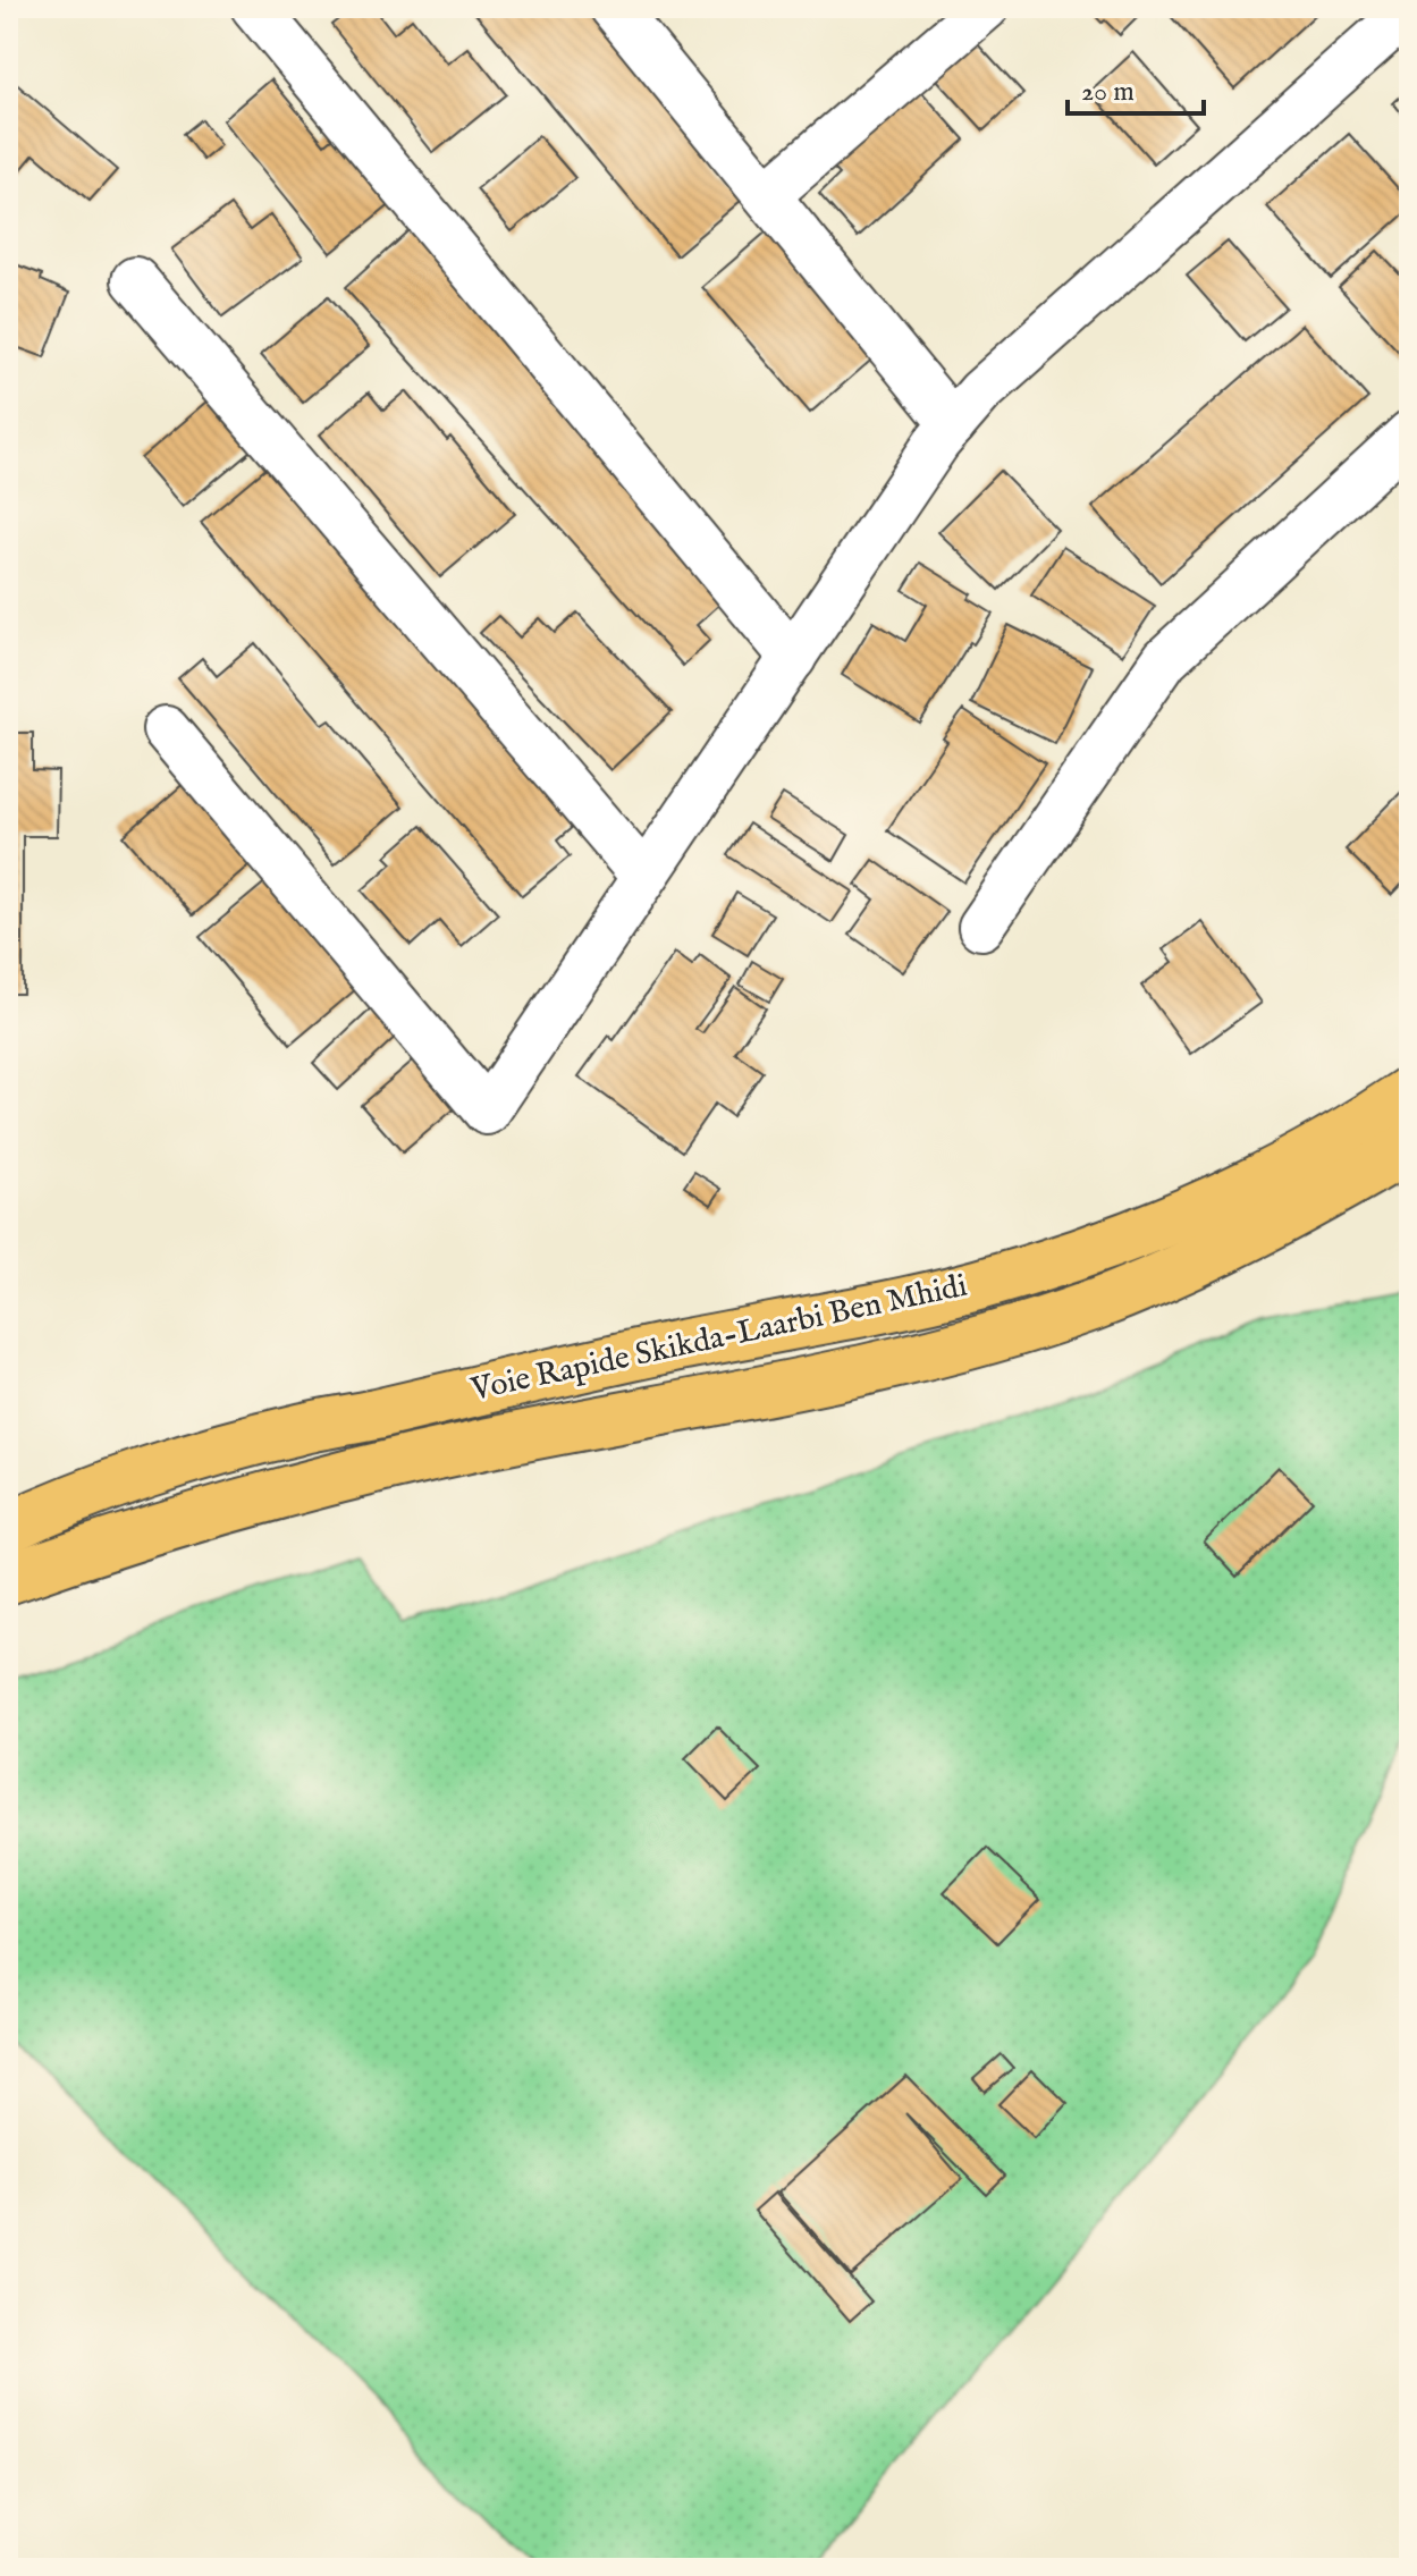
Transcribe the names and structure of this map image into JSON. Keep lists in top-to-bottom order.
{
  "streets": {
    "highway": ["Voie Rapide Skikda-Laarbi Ben Mhidi"]
  },
  "scale_bar": "20 m"
}
